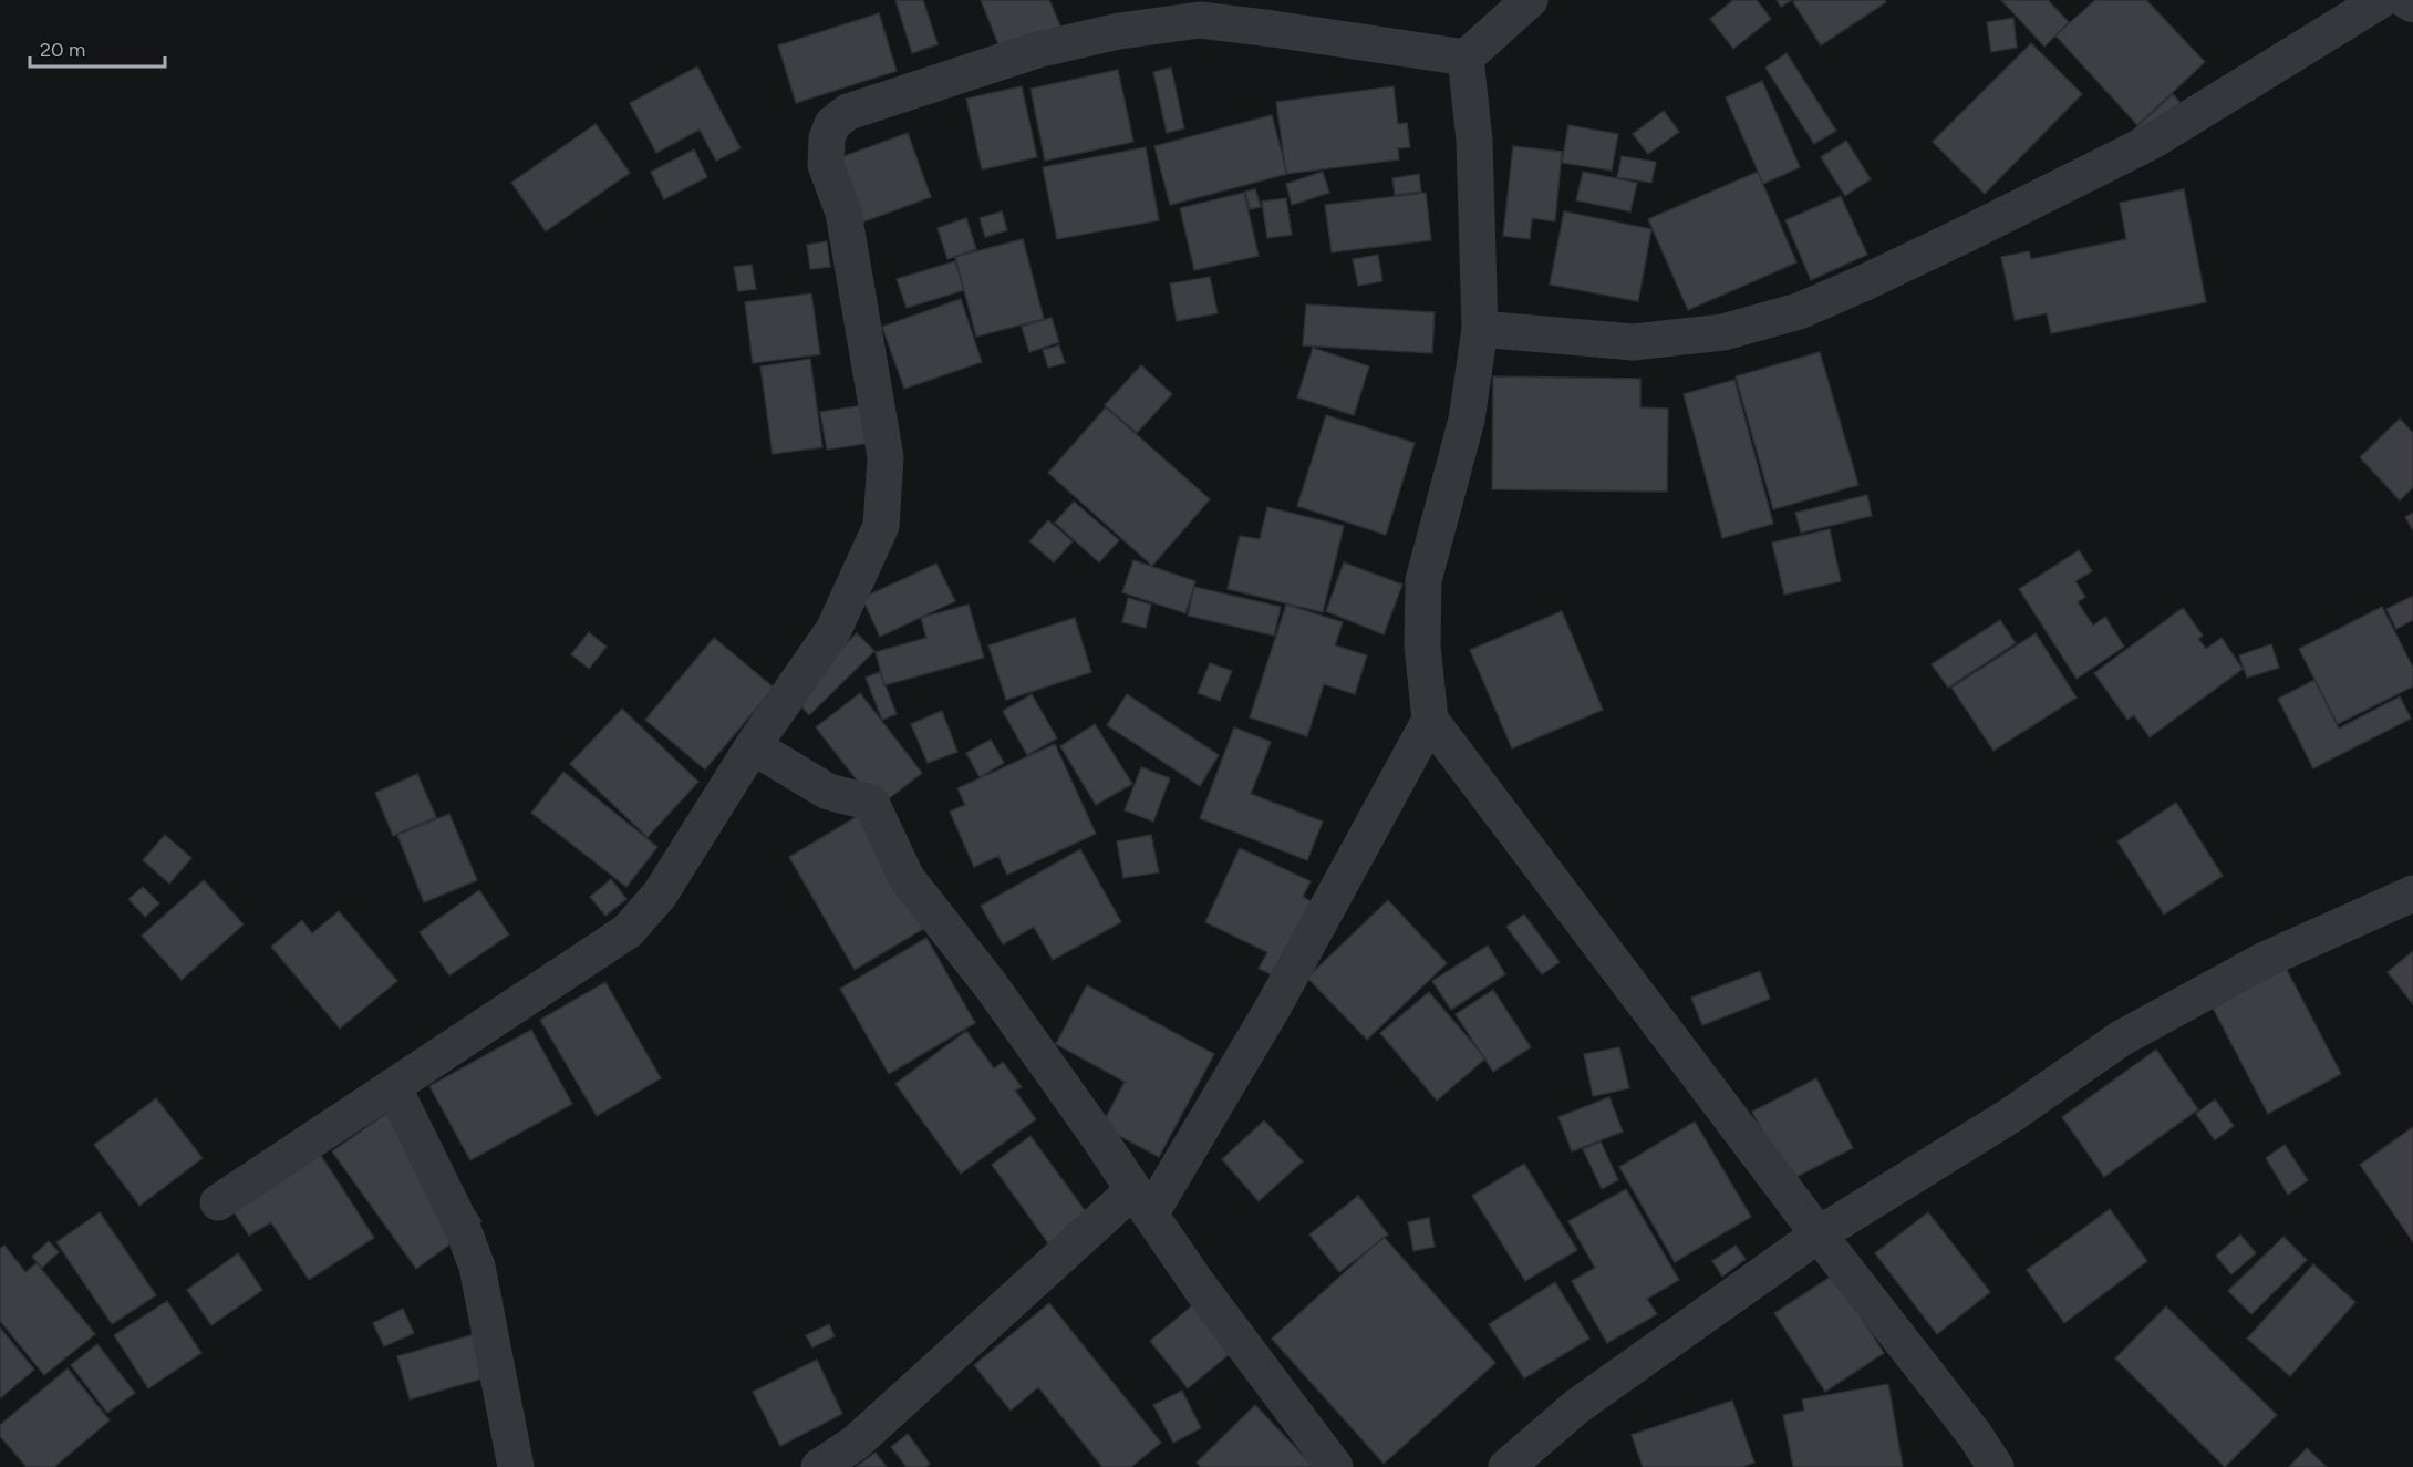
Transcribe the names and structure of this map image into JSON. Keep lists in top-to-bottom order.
{
  "scale_bar": "20 m"
}
